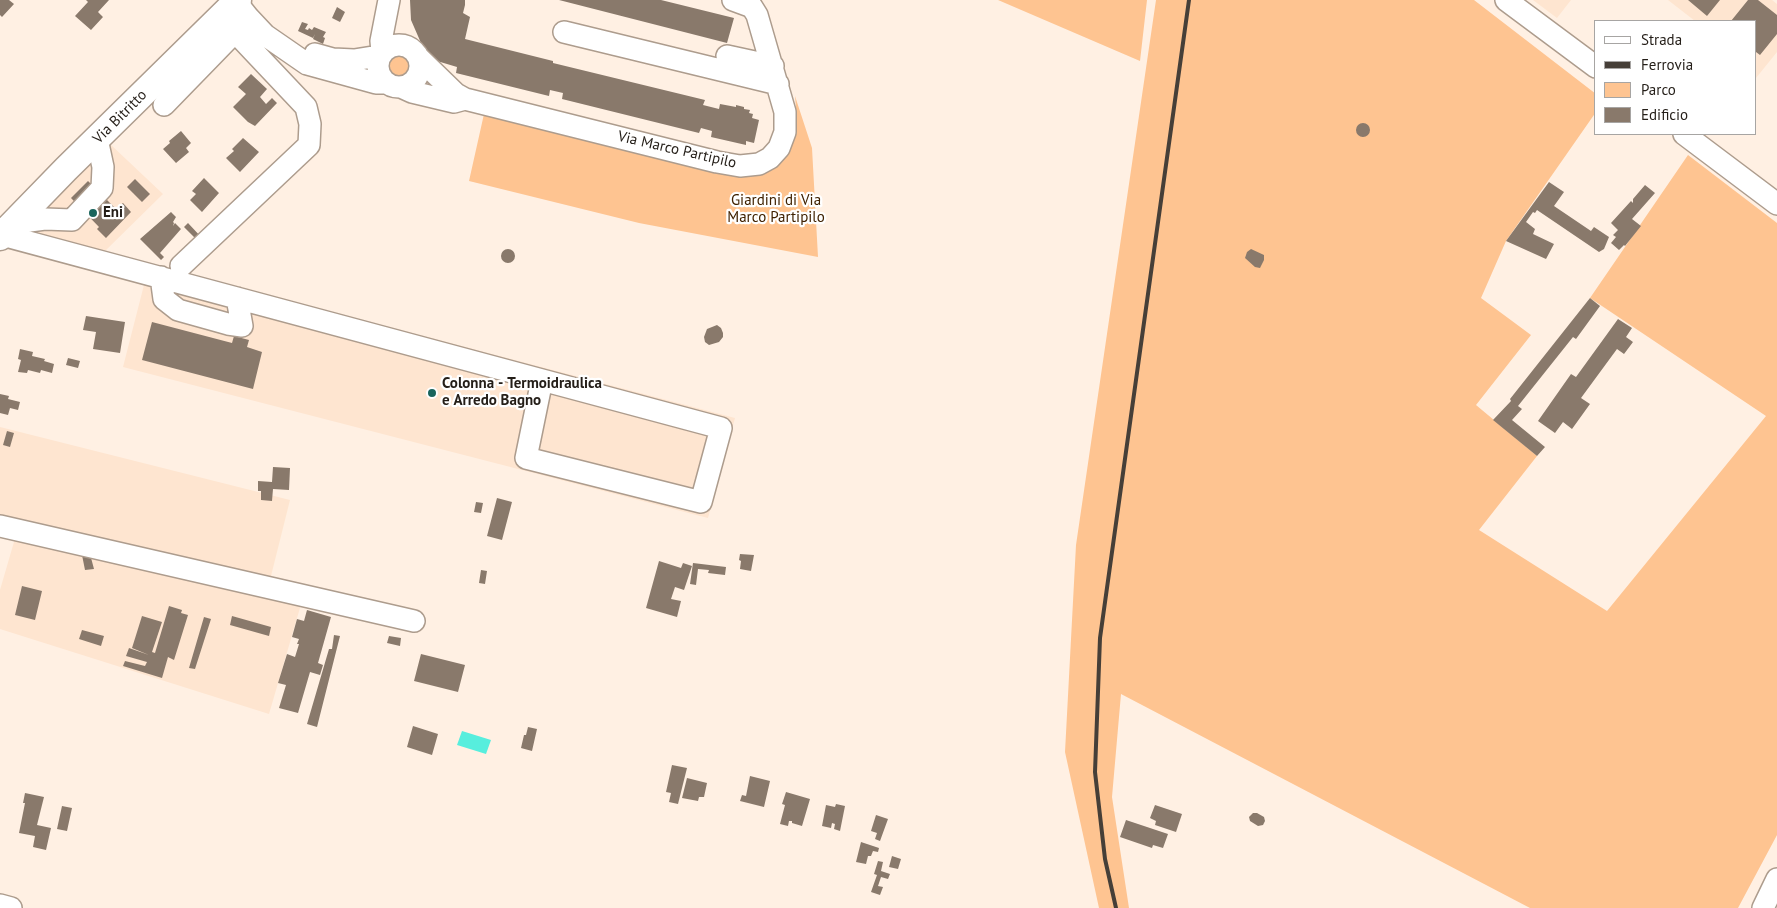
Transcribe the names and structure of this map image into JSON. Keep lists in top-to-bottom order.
{
  "streets": {
    "main road": ["Via Bitritto"],
    "street": ["Via Marco Partipilo"]
  },
  "crossings": [
    ["Via Bitritto", "Via Marco Partipilo"]
  ],
  "parks": ["Giardini di Via Marco Partipilo"],
  "places": ["Eni", "Colonna - Termoidraulica e Arredo Bagno"],
  "legend": [
    "Strada",
    "Ferrovia",
    "Parco",
    "Edificio"
  ]
}
